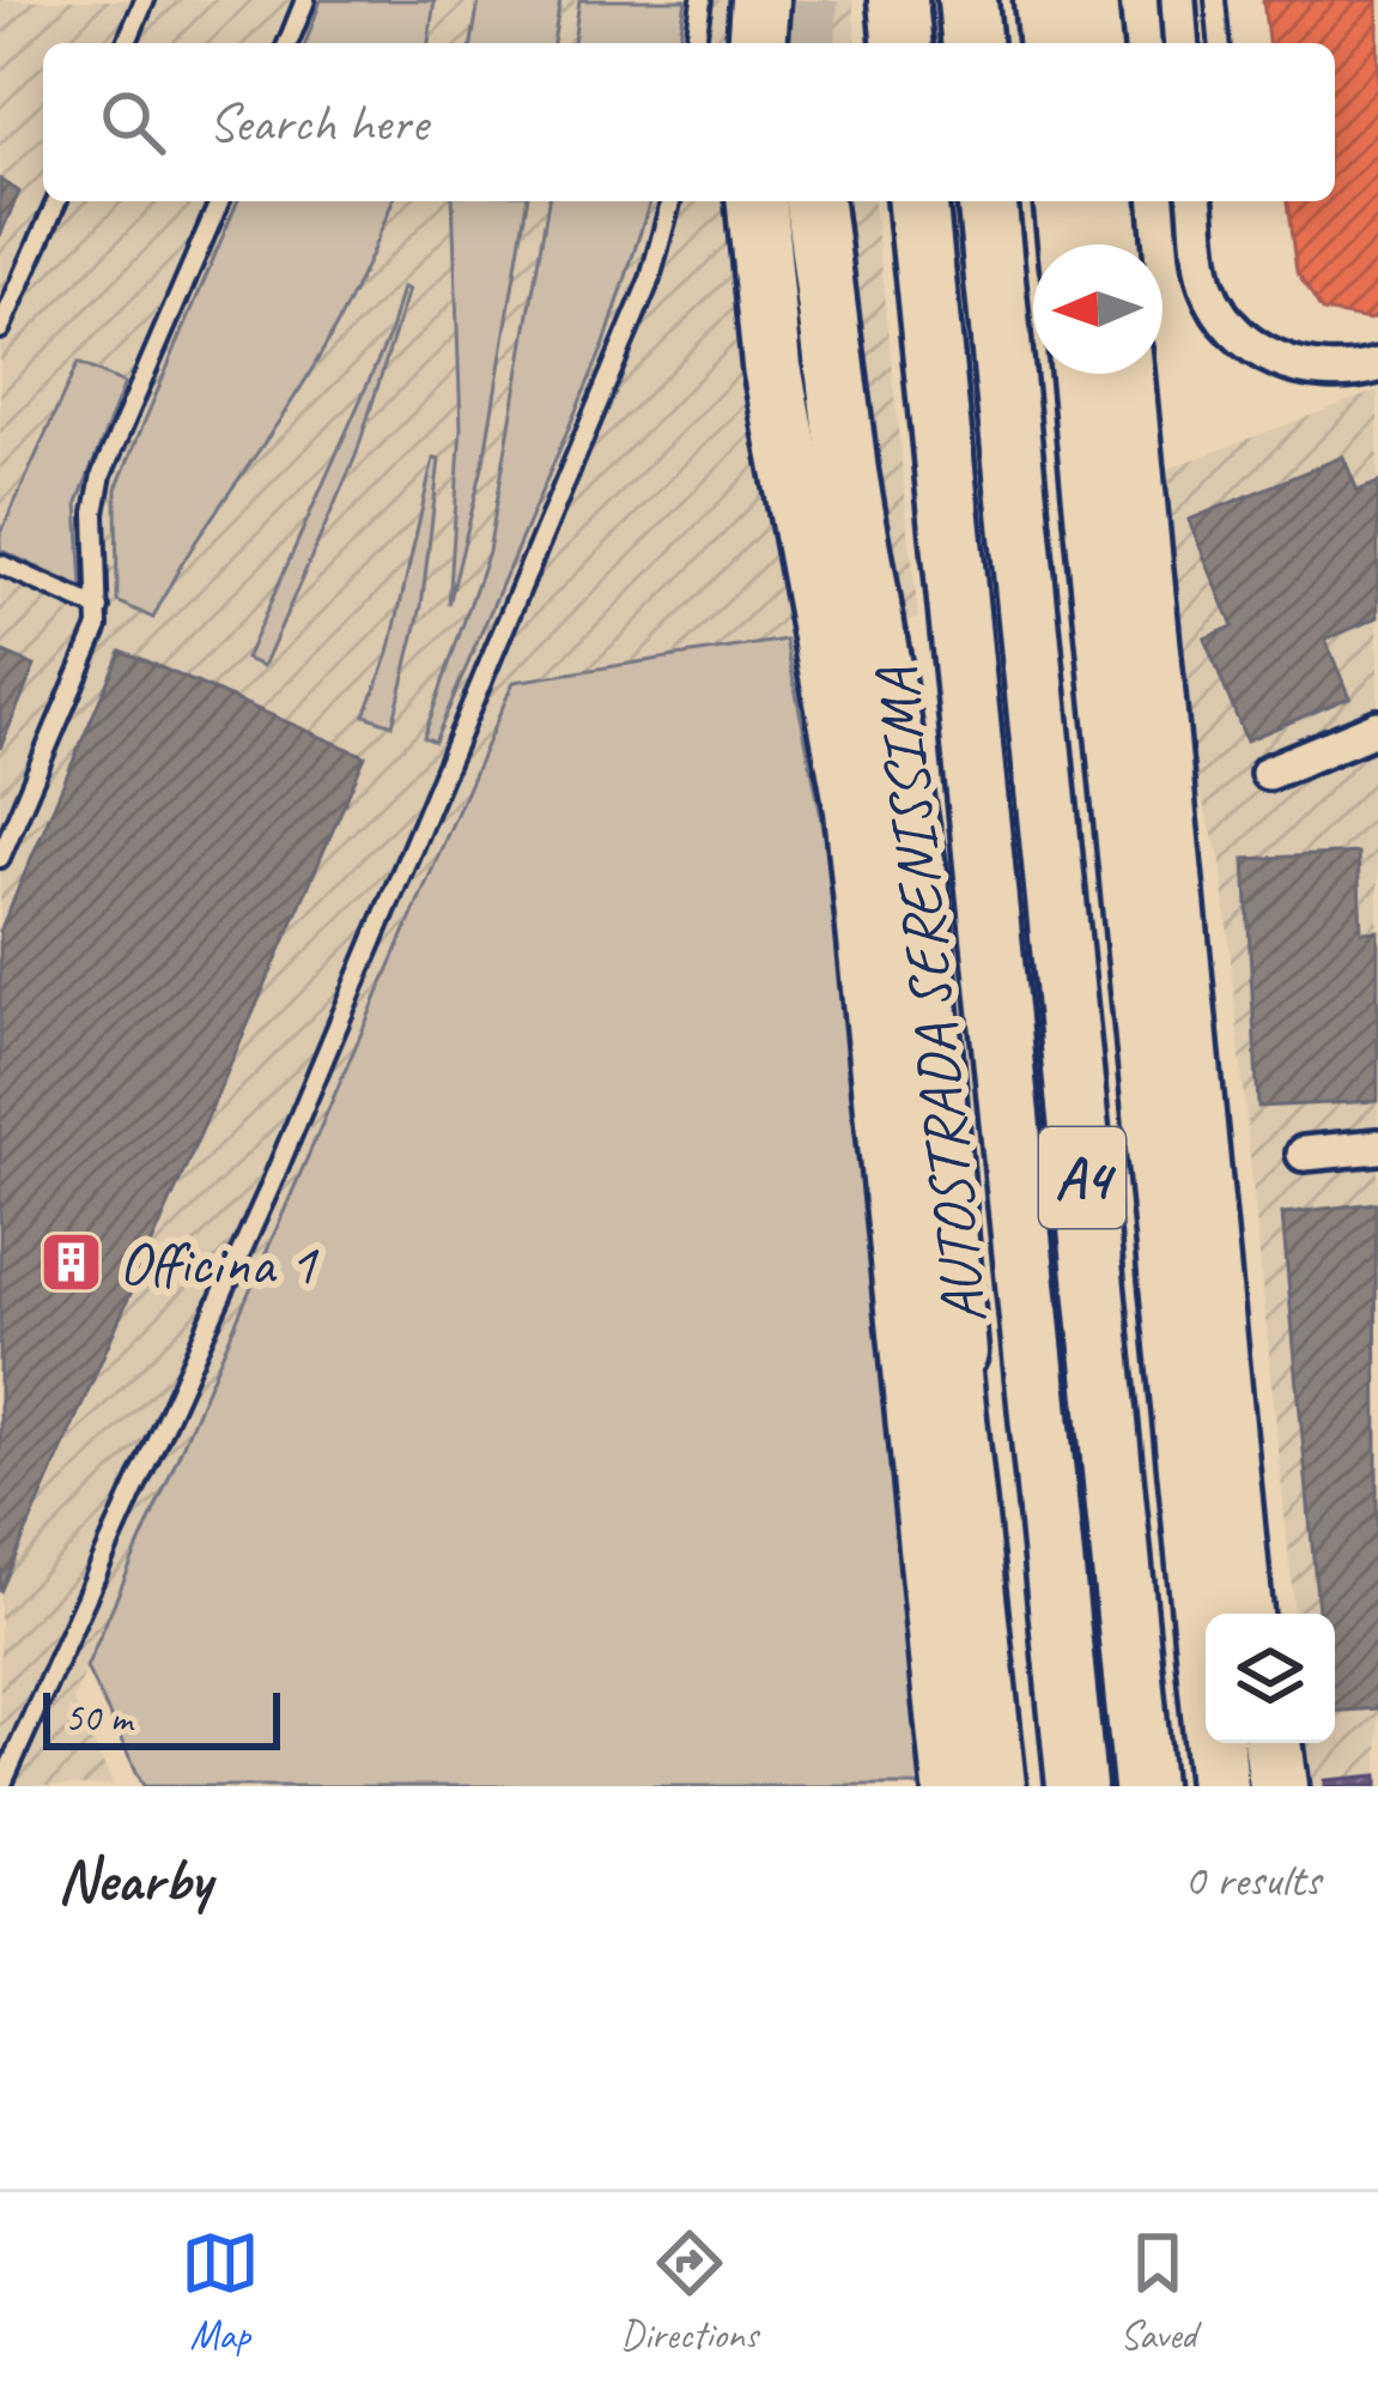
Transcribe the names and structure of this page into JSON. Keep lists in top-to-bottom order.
{
  "streets": {
    "highway": ["AUTOSTRADA SERENISSIMA", "A4"]
  },
  "places": {
    "building": ["Officina 1"]
  },
  "scale_bar": "50 m",
  "north": "left",
  "page": {
    "search": "Search here",
    "scale": "50 m",
    "heading": ["Nearby", "0 results"],
    "nav": ["Map", "Directions", "Saved"]
  }
}
